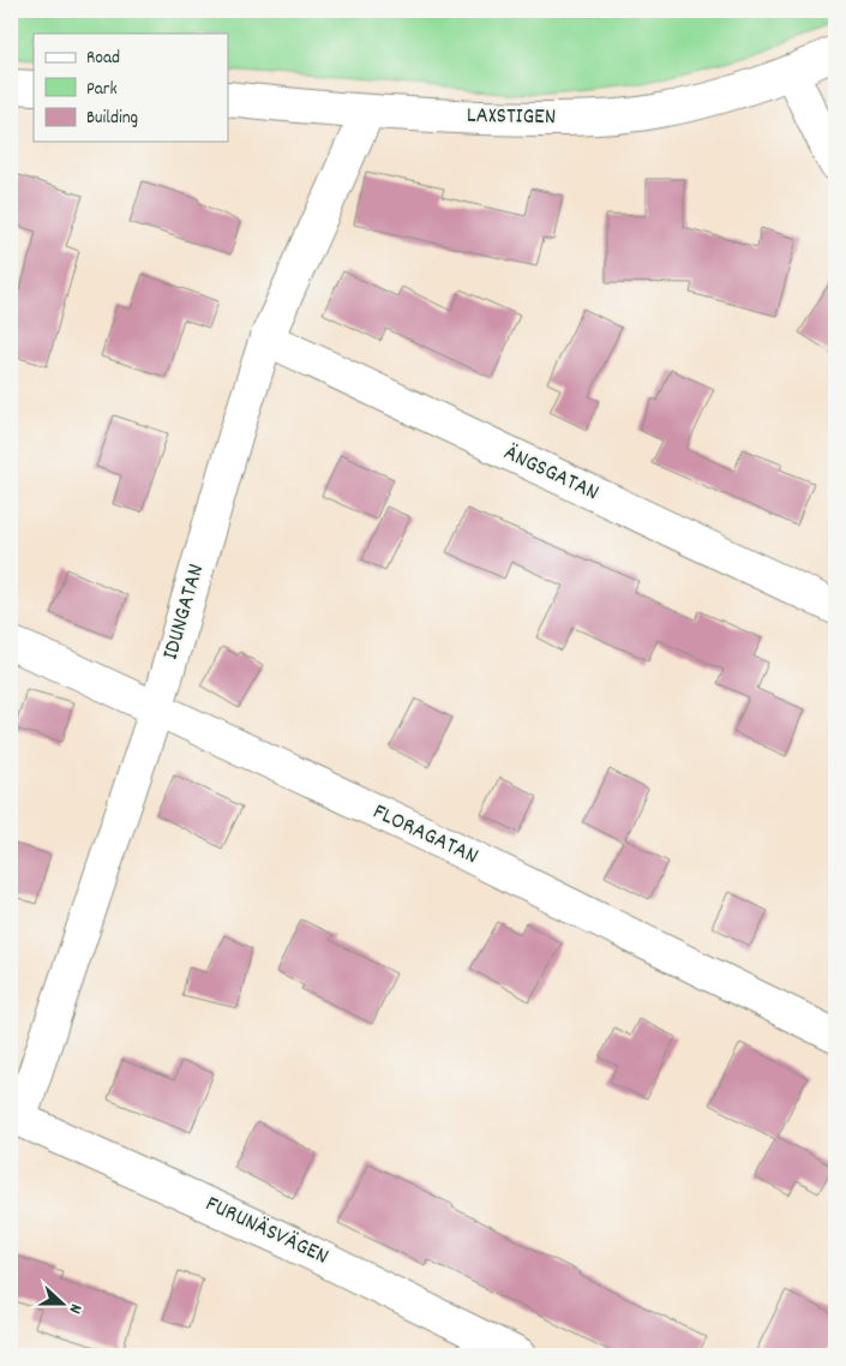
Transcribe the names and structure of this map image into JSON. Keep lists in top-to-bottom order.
{
  "streets": {
    "street": [
      "LAXSTIGEN",
      "ÄNGSGATAN",
      "IDUNGATAN",
      "FLORAGATAN",
      "FURUNÄSVÄGEN"
    ]
  },
  "crossings": [
    ["LAXSTIGEN", "IDUNGATAN"],
    ["ÄNGSGATAN", "IDUNGATAN"],
    ["IDUNGATAN", "FLORAGATAN"],
    ["IDUNGATAN", "FURUNÄSVÄGEN"]
  ],
  "legend": ["Road", "Park", "Building"],
  "north": "right"
}
